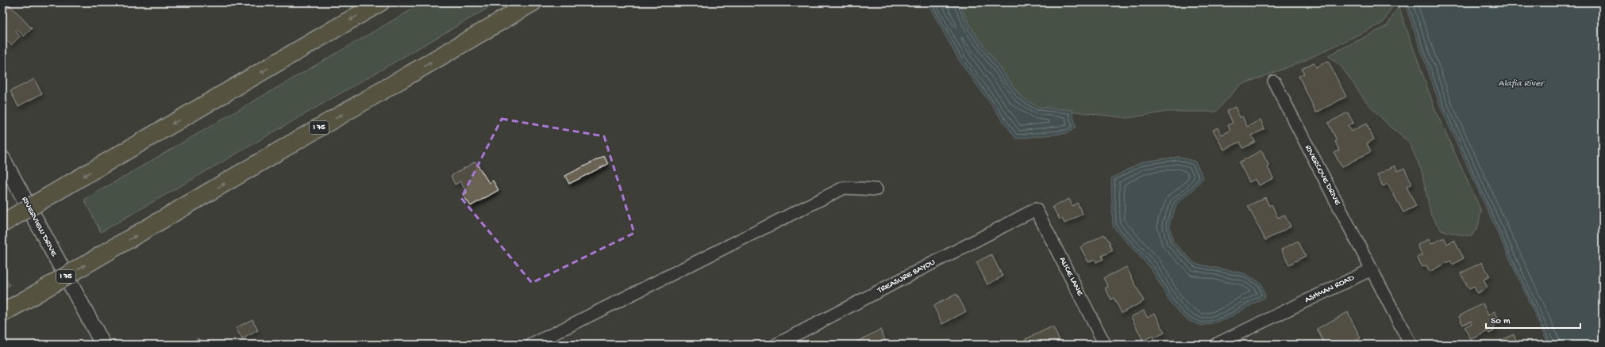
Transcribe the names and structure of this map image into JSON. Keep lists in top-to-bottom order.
{
  "streets": {
    "highway": ["I 75"],
    "street": [
      "RIVERCOVE DRIVE",
      "RIVERVIEW DRIVE",
      "TREASURE BAYOU",
      "ALICE LANE",
      "ASHMAN ROAD"
    ]
  },
  "crossings": [
    ["RIVERCOVE DRIVE", "ASHMAN ROAD"],
    ["TREASURE BAYOU", "ALICE LANE"]
  ],
  "water": ["Alafia River"],
  "scale_bar": "50 m"
}
